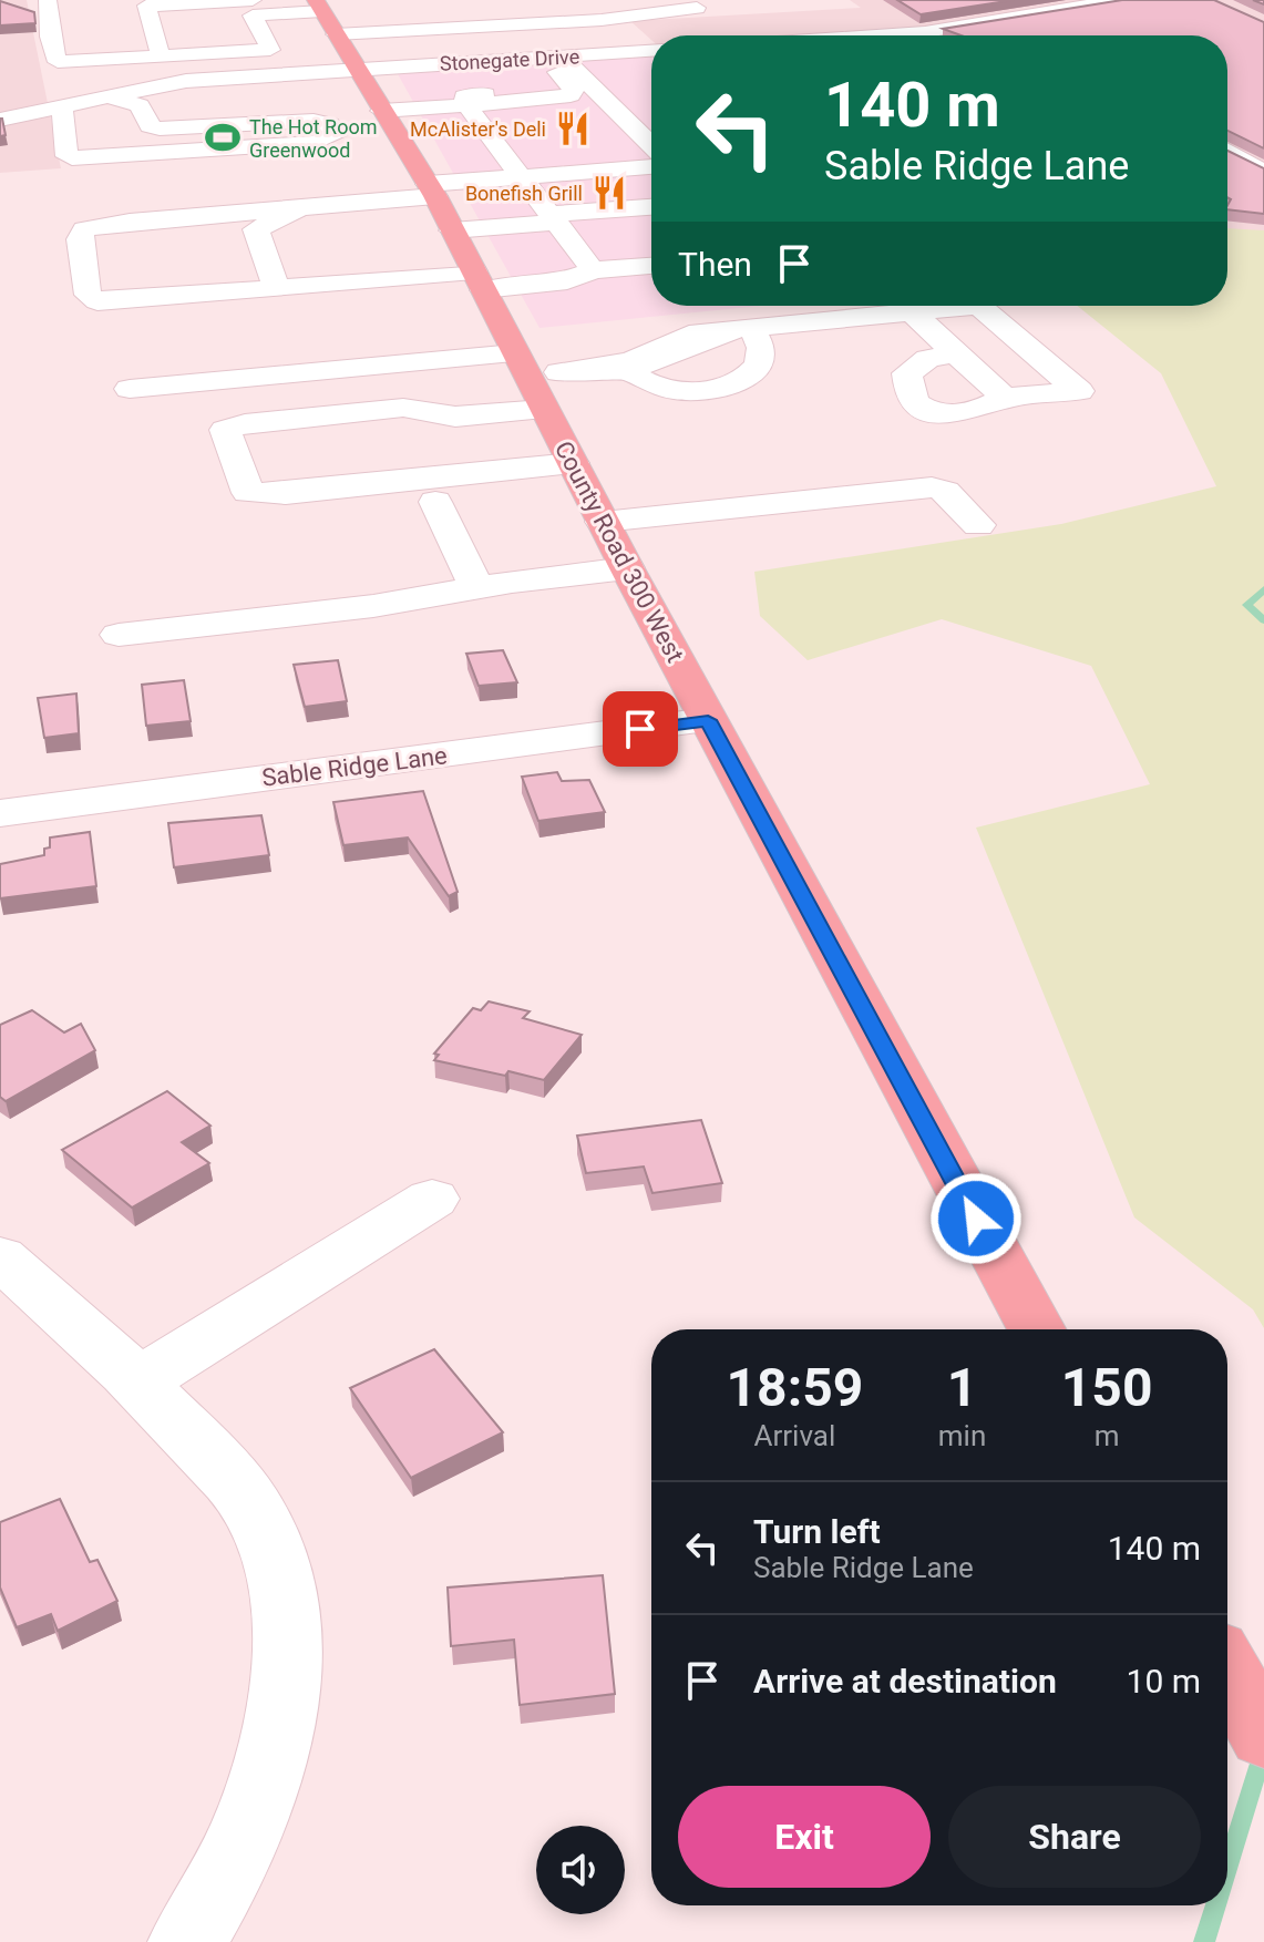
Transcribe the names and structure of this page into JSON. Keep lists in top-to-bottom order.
{
  "streets": {
    "main road": ["County Road 300 West"],
    "street": ["Stonegate Drive", "Sable Ridge Lane"]
  },
  "crossings": [
    ["Stonegate Drive", "County Road 300 West"],
    ["County Road 300 West", "Sable Ridge Lane"]
  ],
  "places": {
    "restaurant": ["McAlister's Deli", "Bonefish Grill"],
    "sports": ["The Hot Room Greenwood"]
  },
  "page": {
    "turn": ["140 m", "Sable Ridge Lane"],
    "then": "Then",
    "eta": [
      "18:59",
      "Arrival",
      "1",
      "min",
      "150",
      "m"
    ],
    "list": [
      {
        "name": "Turn left",
        "note": "Sable Ridge Lane",
        "value": "140 m"
      },
      {
        "name": "Arrive at destination",
        "value": "10 m"
      }
    ],
    "buttons": ["Exit", "Share"]
  }
}
